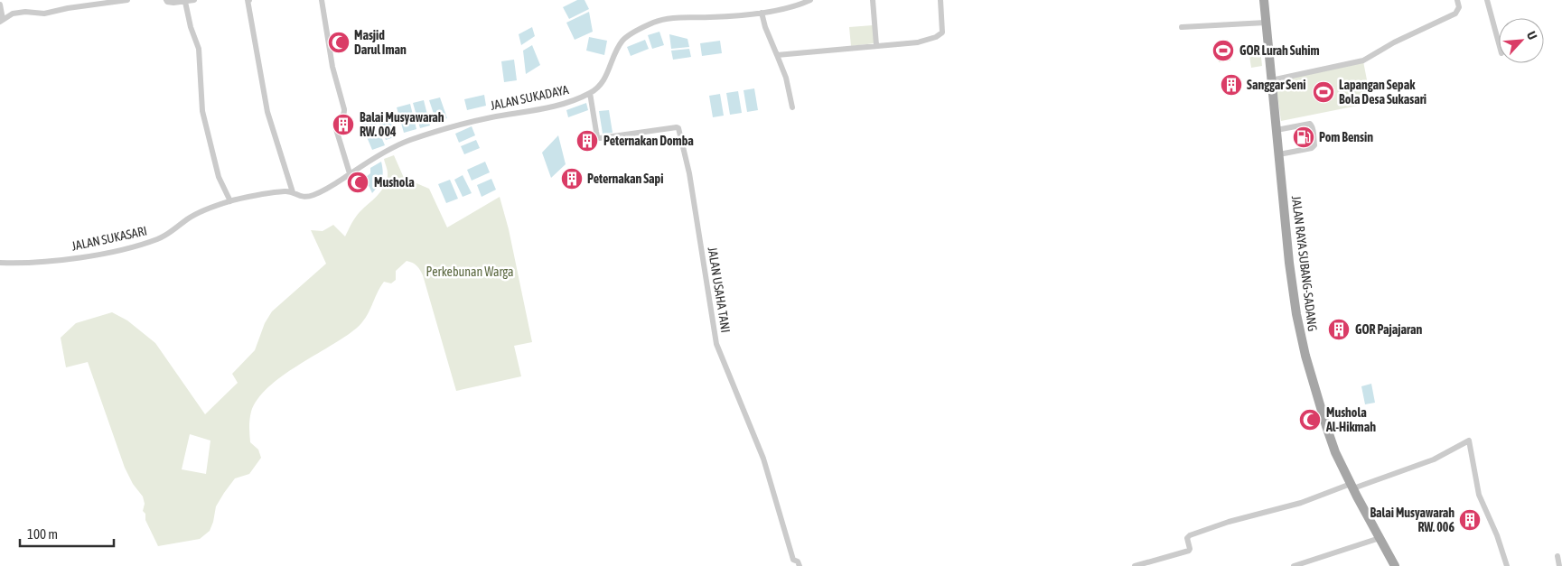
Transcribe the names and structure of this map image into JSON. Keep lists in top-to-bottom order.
{
  "streets": {
    "main road": ["JALAN RAYA SUBANG-SADANG"],
    "street": ["JALAN SUKADAYA", "JALAN SUKASARI", "JALAN USAHA TANI"]
  },
  "crossings": [
    ["JALAN SUKADAYA", "JALAN SUKASARI"],
    ["JALAN SUKADAYA", "JALAN USAHA TANI"]
  ],
  "parks": ["Perkebunan Warga"],
  "places": {
    "mosque": ["Masjid Darul Iman", "Mushola", "Mushola Al-Hikmah"],
    "sports": ["GOR Lurah Suhim", "Lapangan Sepak Bola Desa Sukasari"],
    "building": [
      "Sanggar Seni",
      "Balai Musyawarah RW. 004",
      "Peternakan Domba",
      "Peternakan Sapi",
      "GOR Pajajaran",
      "Balai Musyawarah RW. 006"
    ],
    "fuel station": ["Pom Bensin"]
  },
  "scale_bar": "100 m",
  "north": "top right"
}
